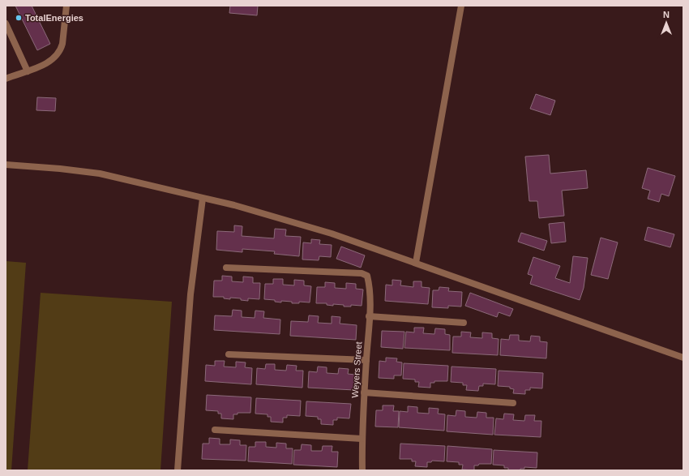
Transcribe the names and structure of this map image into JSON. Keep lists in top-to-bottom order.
{
  "streets": {
    "street": ["Weyers Street"]
  },
  "places": ["TotalEnergies"],
  "north": "top"
}
